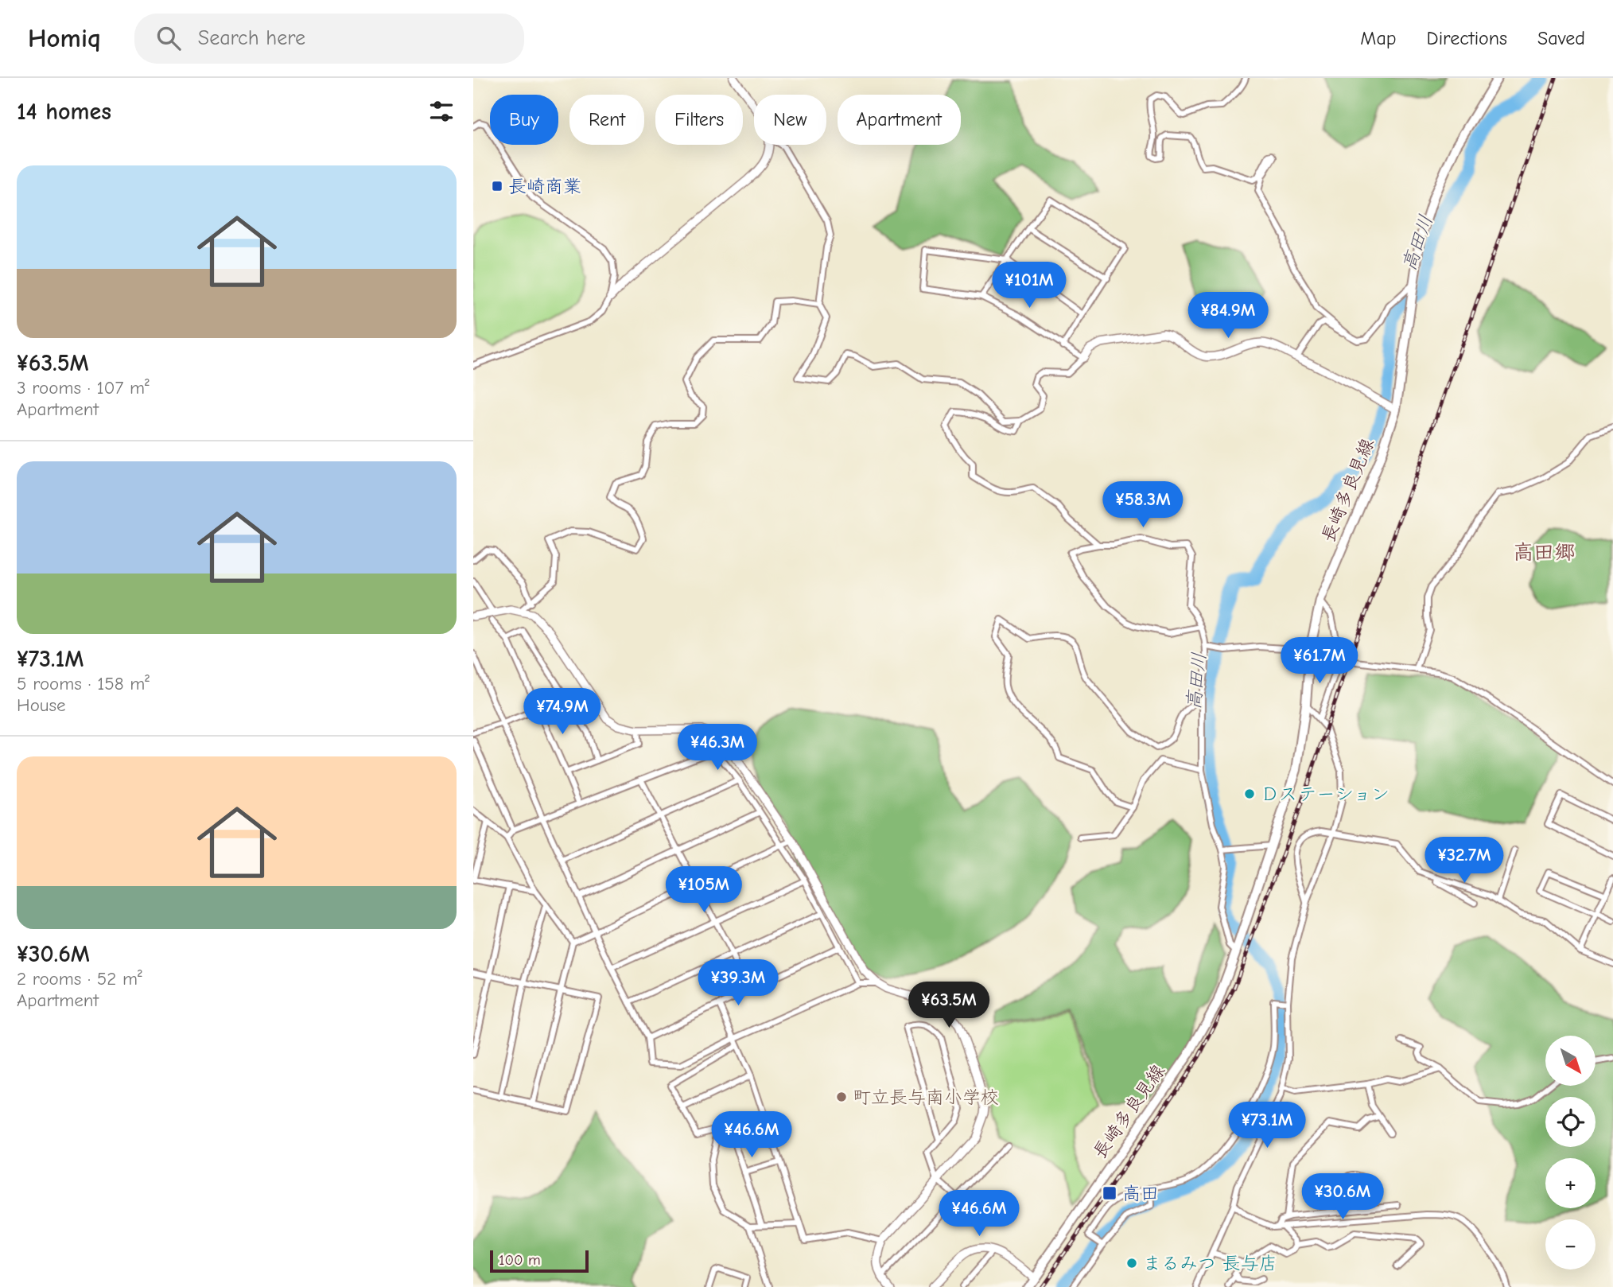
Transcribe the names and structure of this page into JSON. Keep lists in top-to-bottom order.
{
  "streets": {
    "main road": ["長崎多良見線"]
  },
  "districts": ["高田郷"],
  "water": ["高田川"],
  "places": {
    "transit": ["長崎商業", "高田"],
    "other": ["Ｄステーション", "町立長与南小学校", "まるみつ 長与店"]
  },
  "scale_bar": "100 m",
  "north": "bottom right",
  "page": {
    "header": "Homiq",
    "search": "Search here",
    "nav": ["Map", "Directions", "Saved"],
    "heading": "14 homes",
    "chip": [
      "Buy",
      "Rent",
      "Filters",
      "New",
      "Apartment"
    ],
    "list": [
      {
        "name": "¥63.5M",
        "note": "3 rooms · 107 m² · Apartment"
      },
      {
        "name": "¥73.1M",
        "note": "5 rooms · 158 m² · House"
      },
      {
        "name": "¥30.6M",
        "note": "2 rooms · 52 m² · Apartment"
      }
    ],
    "price": [
      "¥101M",
      "¥84.9M",
      "¥58.3M",
      "¥61.7M",
      "¥74.9M",
      "¥46.3M",
      "¥32.7M",
      "¥105M",
      "¥39.3M",
      "¥63.5M",
      "¥73.1M",
      "¥46.6M",
      "¥30.6M",
      "¥46.6M"
    ],
    "map_buttons": ["+", "−"],
    "scale": "100 m"
  }
}
